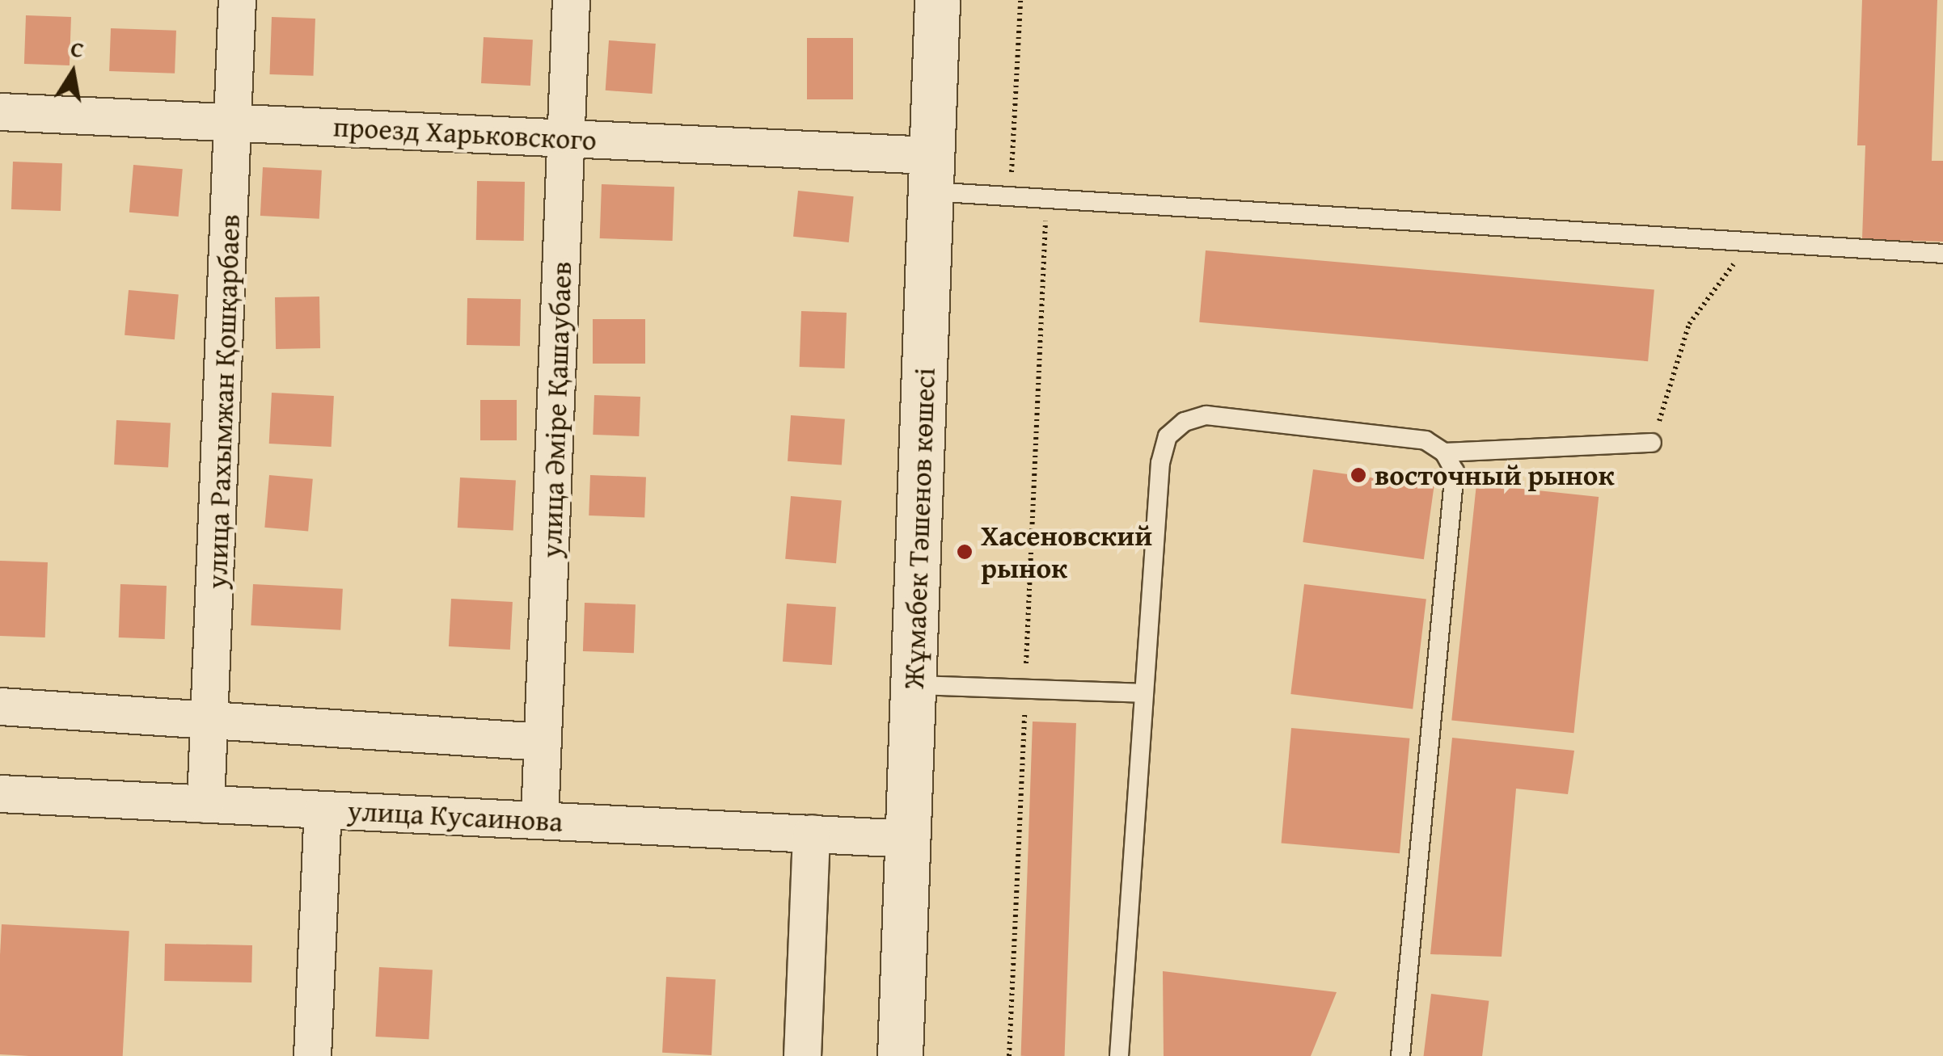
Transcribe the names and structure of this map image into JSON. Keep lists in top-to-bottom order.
{
  "streets": {
    "main road": ["Жұмабек Тәшенов көшесі"],
    "street": [
      "проезд Харьковского",
      "улица Рахымжан Қошқарбаев",
      "улица Әміре Қашаубаев",
      "улица Кусаинова"
    ]
  },
  "crossings": [
    ["проезд Харьковского", "улица Рахымжан Қошқарбаев"],
    ["проезд Харьковского", "улица Әміре Қашаубаев"],
    ["проезд Харьковского", "Жұмабек Тәшенов көшесі"],
    ["улица Рахымжан Қошқарбаев", "улица Кусаинова"],
    ["улица Әміре Қашаубаев", "улица Кусаинова"],
    ["Жұмабек Тәшенов көшесі", "улица Кусаинова"]
  ],
  "places": ["восточный рынок", "Хасеновский рынок"],
  "north": "top"
}
